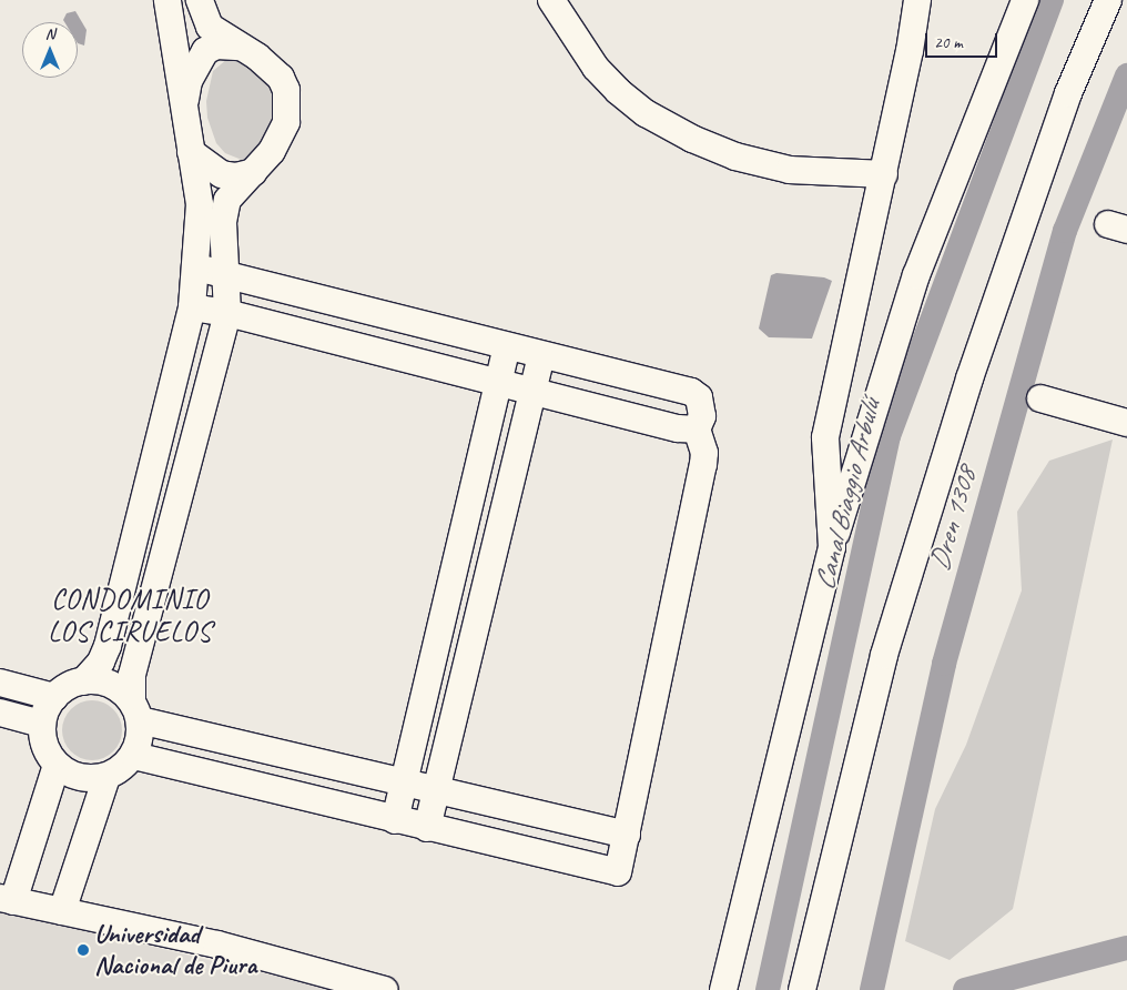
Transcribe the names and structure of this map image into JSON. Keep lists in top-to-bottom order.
{
  "districts": ["CONDOMINIO LOS CIRUELOS"],
  "water": ["Canal Biaggio Arbulú", "Dren 1308"],
  "places": ["Universidad Nacional de Piura"],
  "scale_bar": "20 m",
  "north": "top"
}
